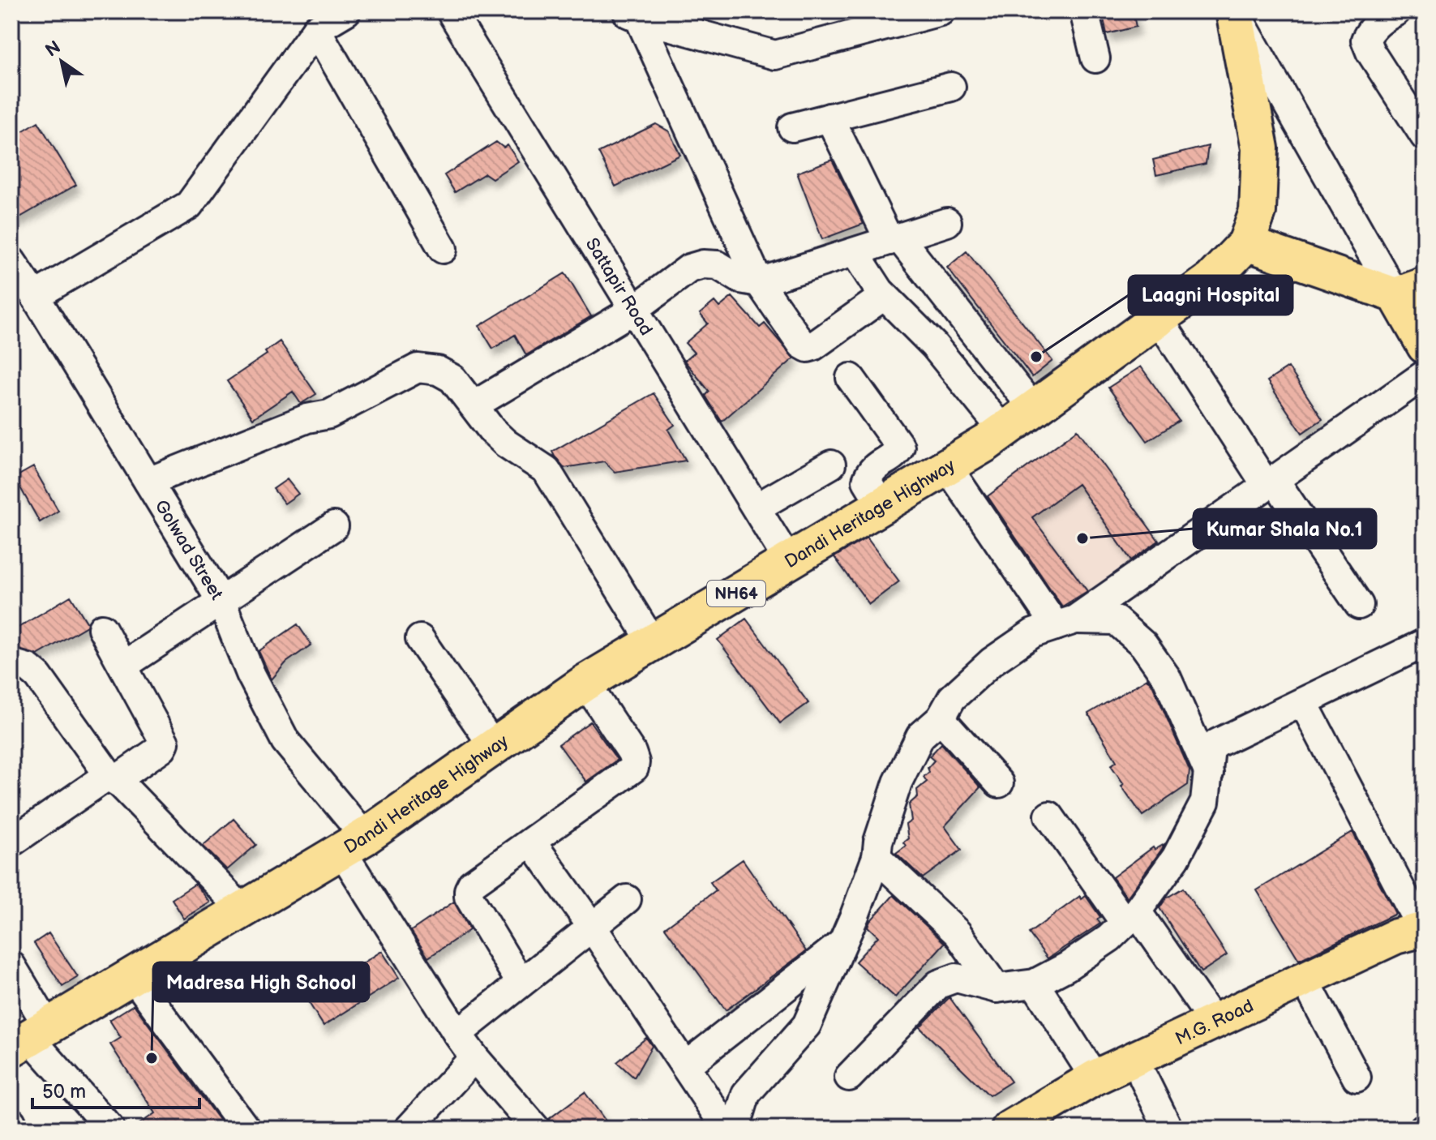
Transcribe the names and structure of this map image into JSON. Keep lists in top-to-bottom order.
{
  "streets": {
    "highway": ["Dandi Heritage Highway", "NH64"],
    "main road": ["M.G. Road"],
    "street": ["Sattapir Road", "Golwad Street"]
  },
  "crossings": [
    ["Sattapir Road", "Dandi Heritage Highway"],
    ["Dandi Heritage Highway", "Golwad Street"]
  ],
  "places": ["Laagni Hospital", "Kumar Shala No.1", "Madresa High School"],
  "scale_bar": "50 m",
  "north": "top left"
}
